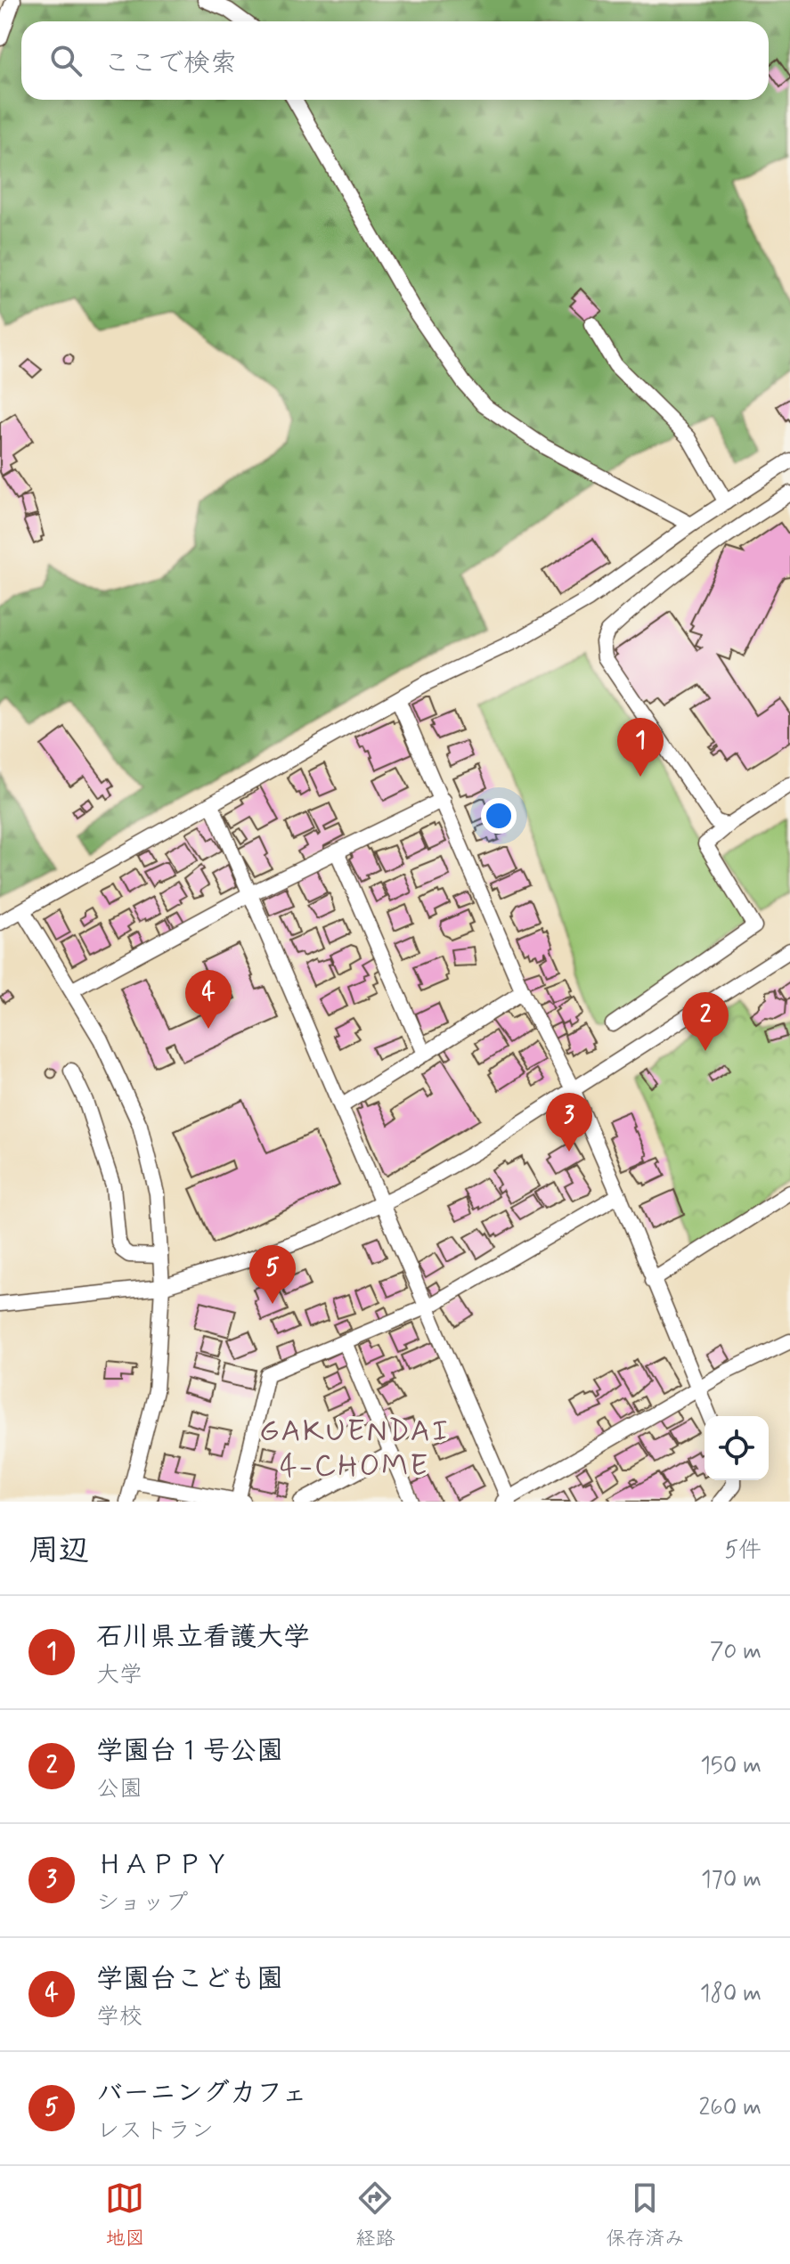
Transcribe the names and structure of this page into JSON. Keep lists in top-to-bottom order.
{
  "districts": ["GAKUENDAI 4-CHOME"],
  "page": {
    "search": "ここで検索",
    "pins": [
      "1",
      "4",
      "2",
      "3",
      "5"
    ],
    "heading": ["周辺", "5件"],
    "list": [
      {
        "mark": "1",
        "name": "石川県立看護大学",
        "note": "大学",
        "value": "70 m"
      },
      {
        "mark": "2",
        "name": "学園台１号公園",
        "note": "公園",
        "value": "150 m"
      },
      {
        "mark": "3",
        "name": "ＨＡＰＰＹ",
        "note": "ショップ",
        "value": "170 m"
      },
      {
        "mark": "4",
        "name": "学園台こども園",
        "note": "学校",
        "value": "180 m"
      },
      {
        "mark": "5",
        "name": "バーニングカフェ",
        "note": "レストラン",
        "value": "260 m"
      }
    ],
    "nav": ["地図", "経路", "保存済み"]
  }
}
